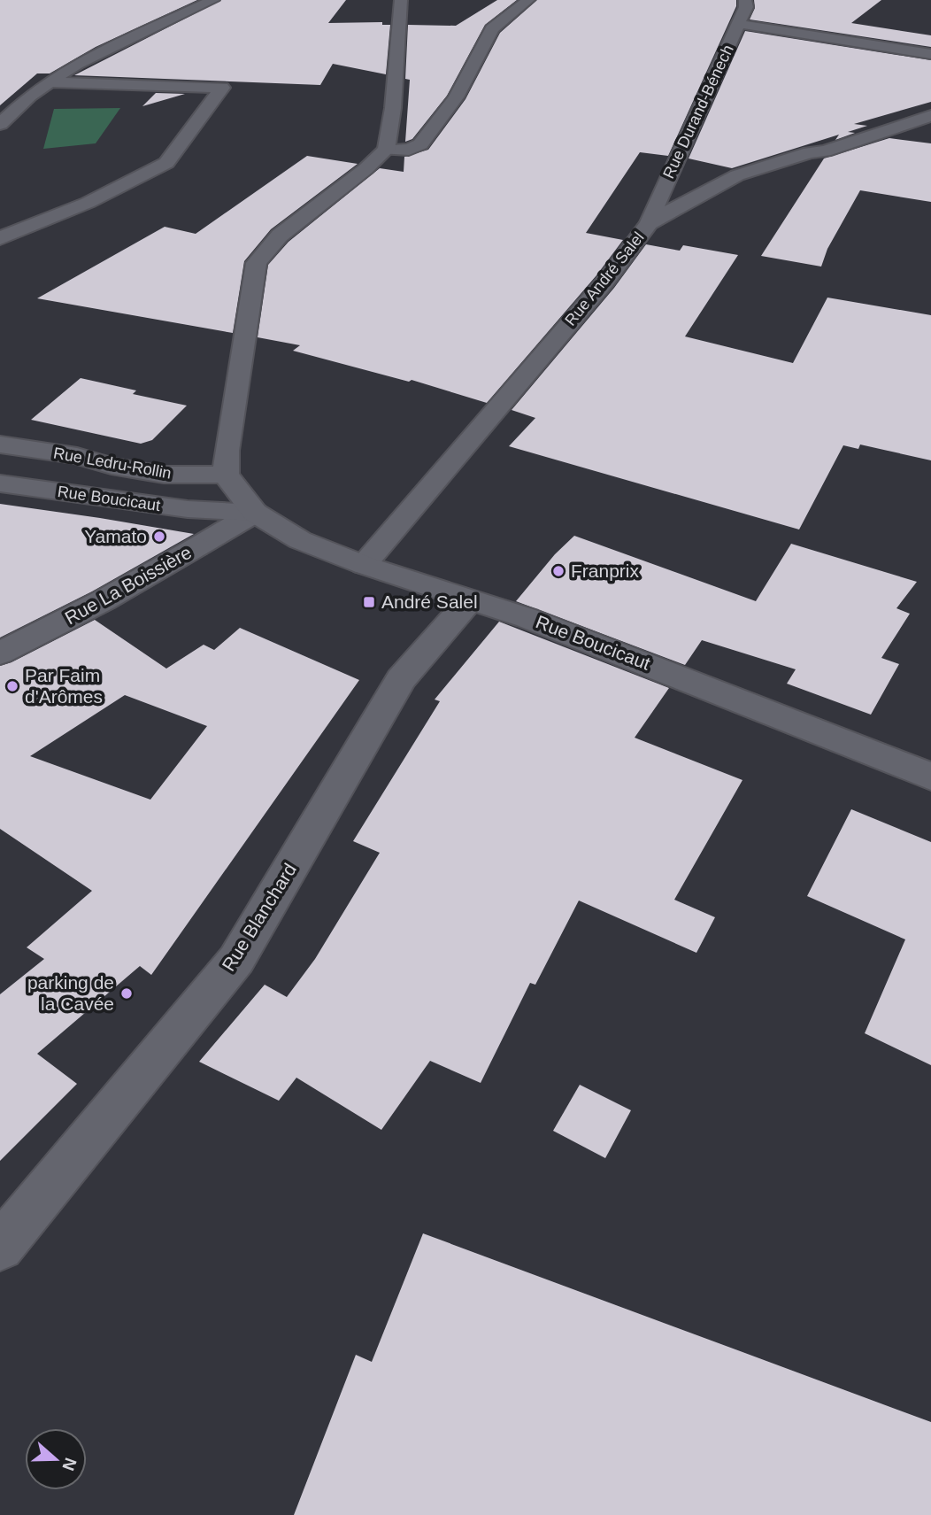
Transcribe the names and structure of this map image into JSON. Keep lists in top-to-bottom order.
{
  "streets": {
    "street": [
      "Rue Durand-Bénech",
      "Rue André Salel",
      "Rue Ledru-Rollin",
      "Rue Boucicaut",
      "Rue La Boissière",
      "Rue Blanchard"
    ]
  },
  "crossings": [
    ["Rue Durand-Bénech", "Rue André Salel"],
    ["Rue André Salel", "Rue Boucicaut"],
    ["Rue Ledru-Rollin", "Rue Boucicaut"],
    ["Rue Boucicaut", "Rue La Boissière"],
    ["Rue Boucicaut", "Rue Blanchard"]
  ],
  "places": {
    "other": [
      "Yamato",
      "Franprix",
      "Par Faim d'Arômes",
      "parking de la Cavée"
    ],
    "transit": ["André Salel"]
  },
  "north": "right"
}
